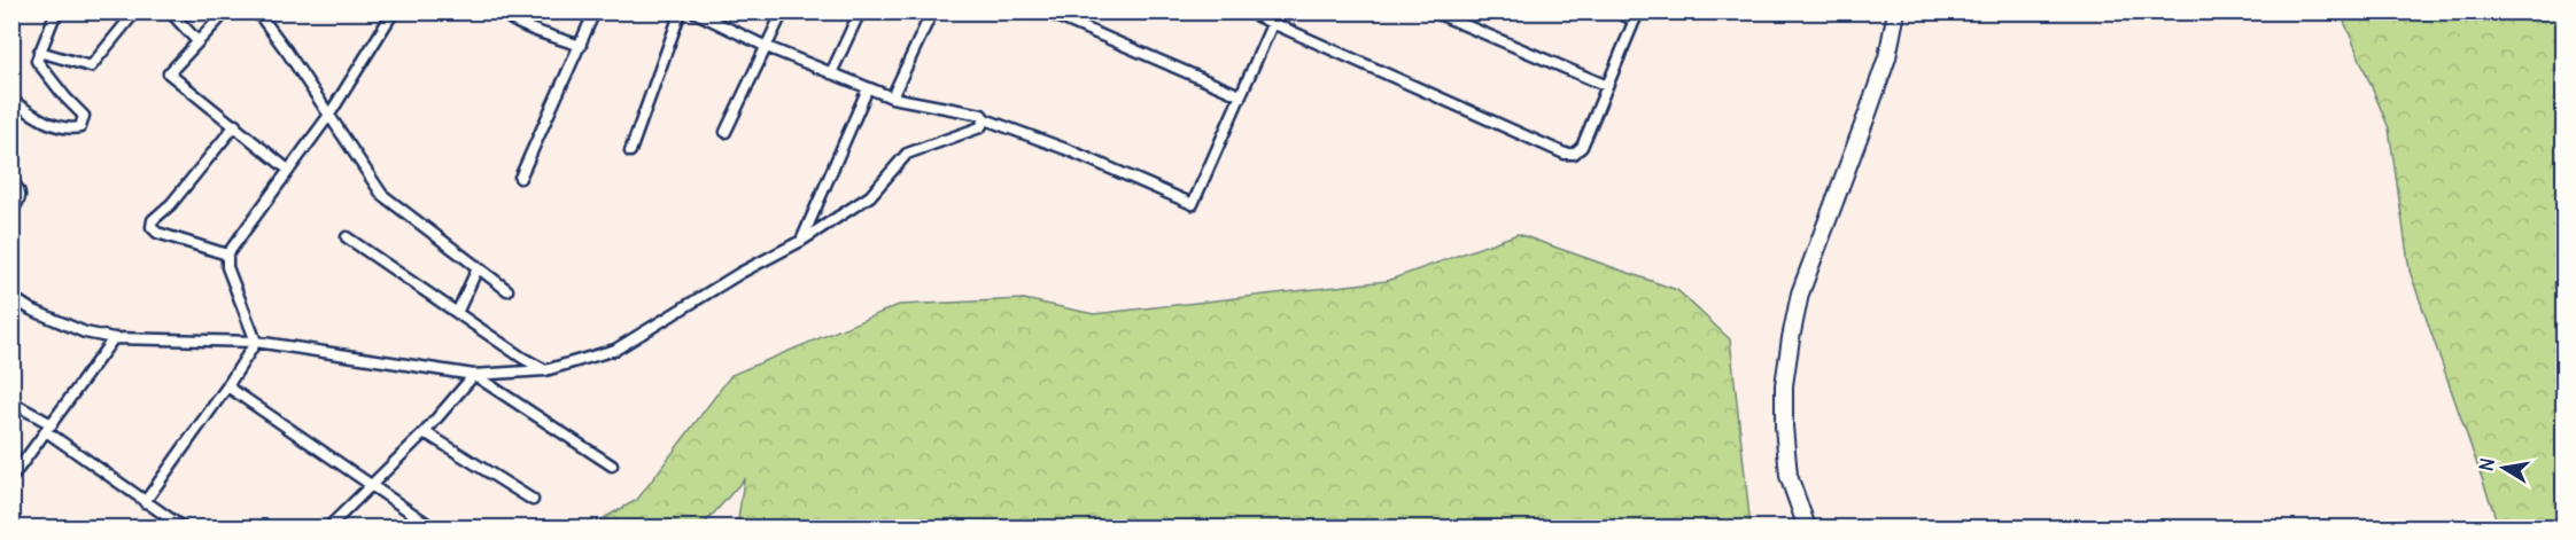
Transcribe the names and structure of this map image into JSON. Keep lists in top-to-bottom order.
{
  "north": "left"
}
